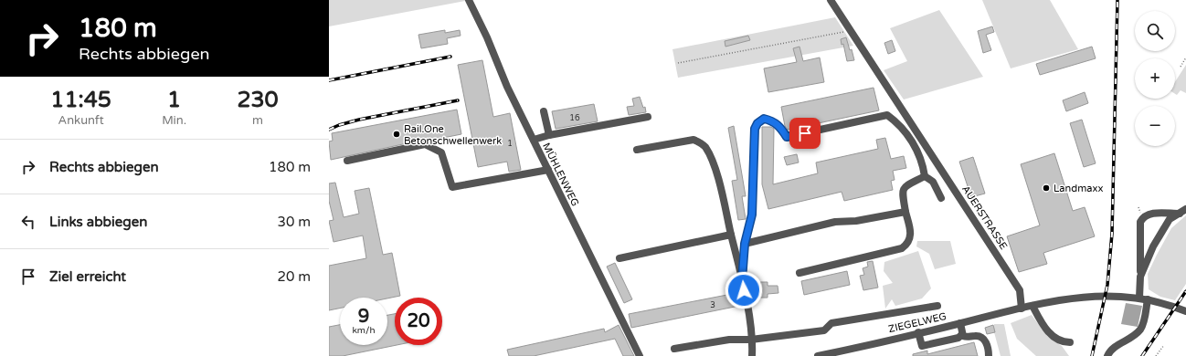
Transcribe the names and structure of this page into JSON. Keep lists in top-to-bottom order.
{
  "streets": {
    "street": ["MÜHLENWEG", "AUERSTRASSE", "ZIEGELWEG"]
  },
  "crossings": [
    ["AUERSTRASSE", "ZIEGELWEG"]
  ],
  "places": ["Rail.One Betonschwellenwerk", "Landmaxx"],
  "house_numbers": ["16", "1", "3"],
  "page": {
    "turn": ["180 m", "Rechts abbiegen"],
    "map_buttons": ["+", "−"],
    "eta": [
      "11:45",
      "Ankunft",
      "1",
      "Min.",
      "230",
      "m"
    ],
    "list": [
      {
        "name": "Rechts abbiegen",
        "value": "180 m"
      },
      {
        "name": "Links abbiegen",
        "value": "30 m"
      },
      {
        "name": "Ziel erreicht",
        "value": "20 m"
      }
    ],
    "speed": "9 km/h",
    "limit": "20"
  }
}
